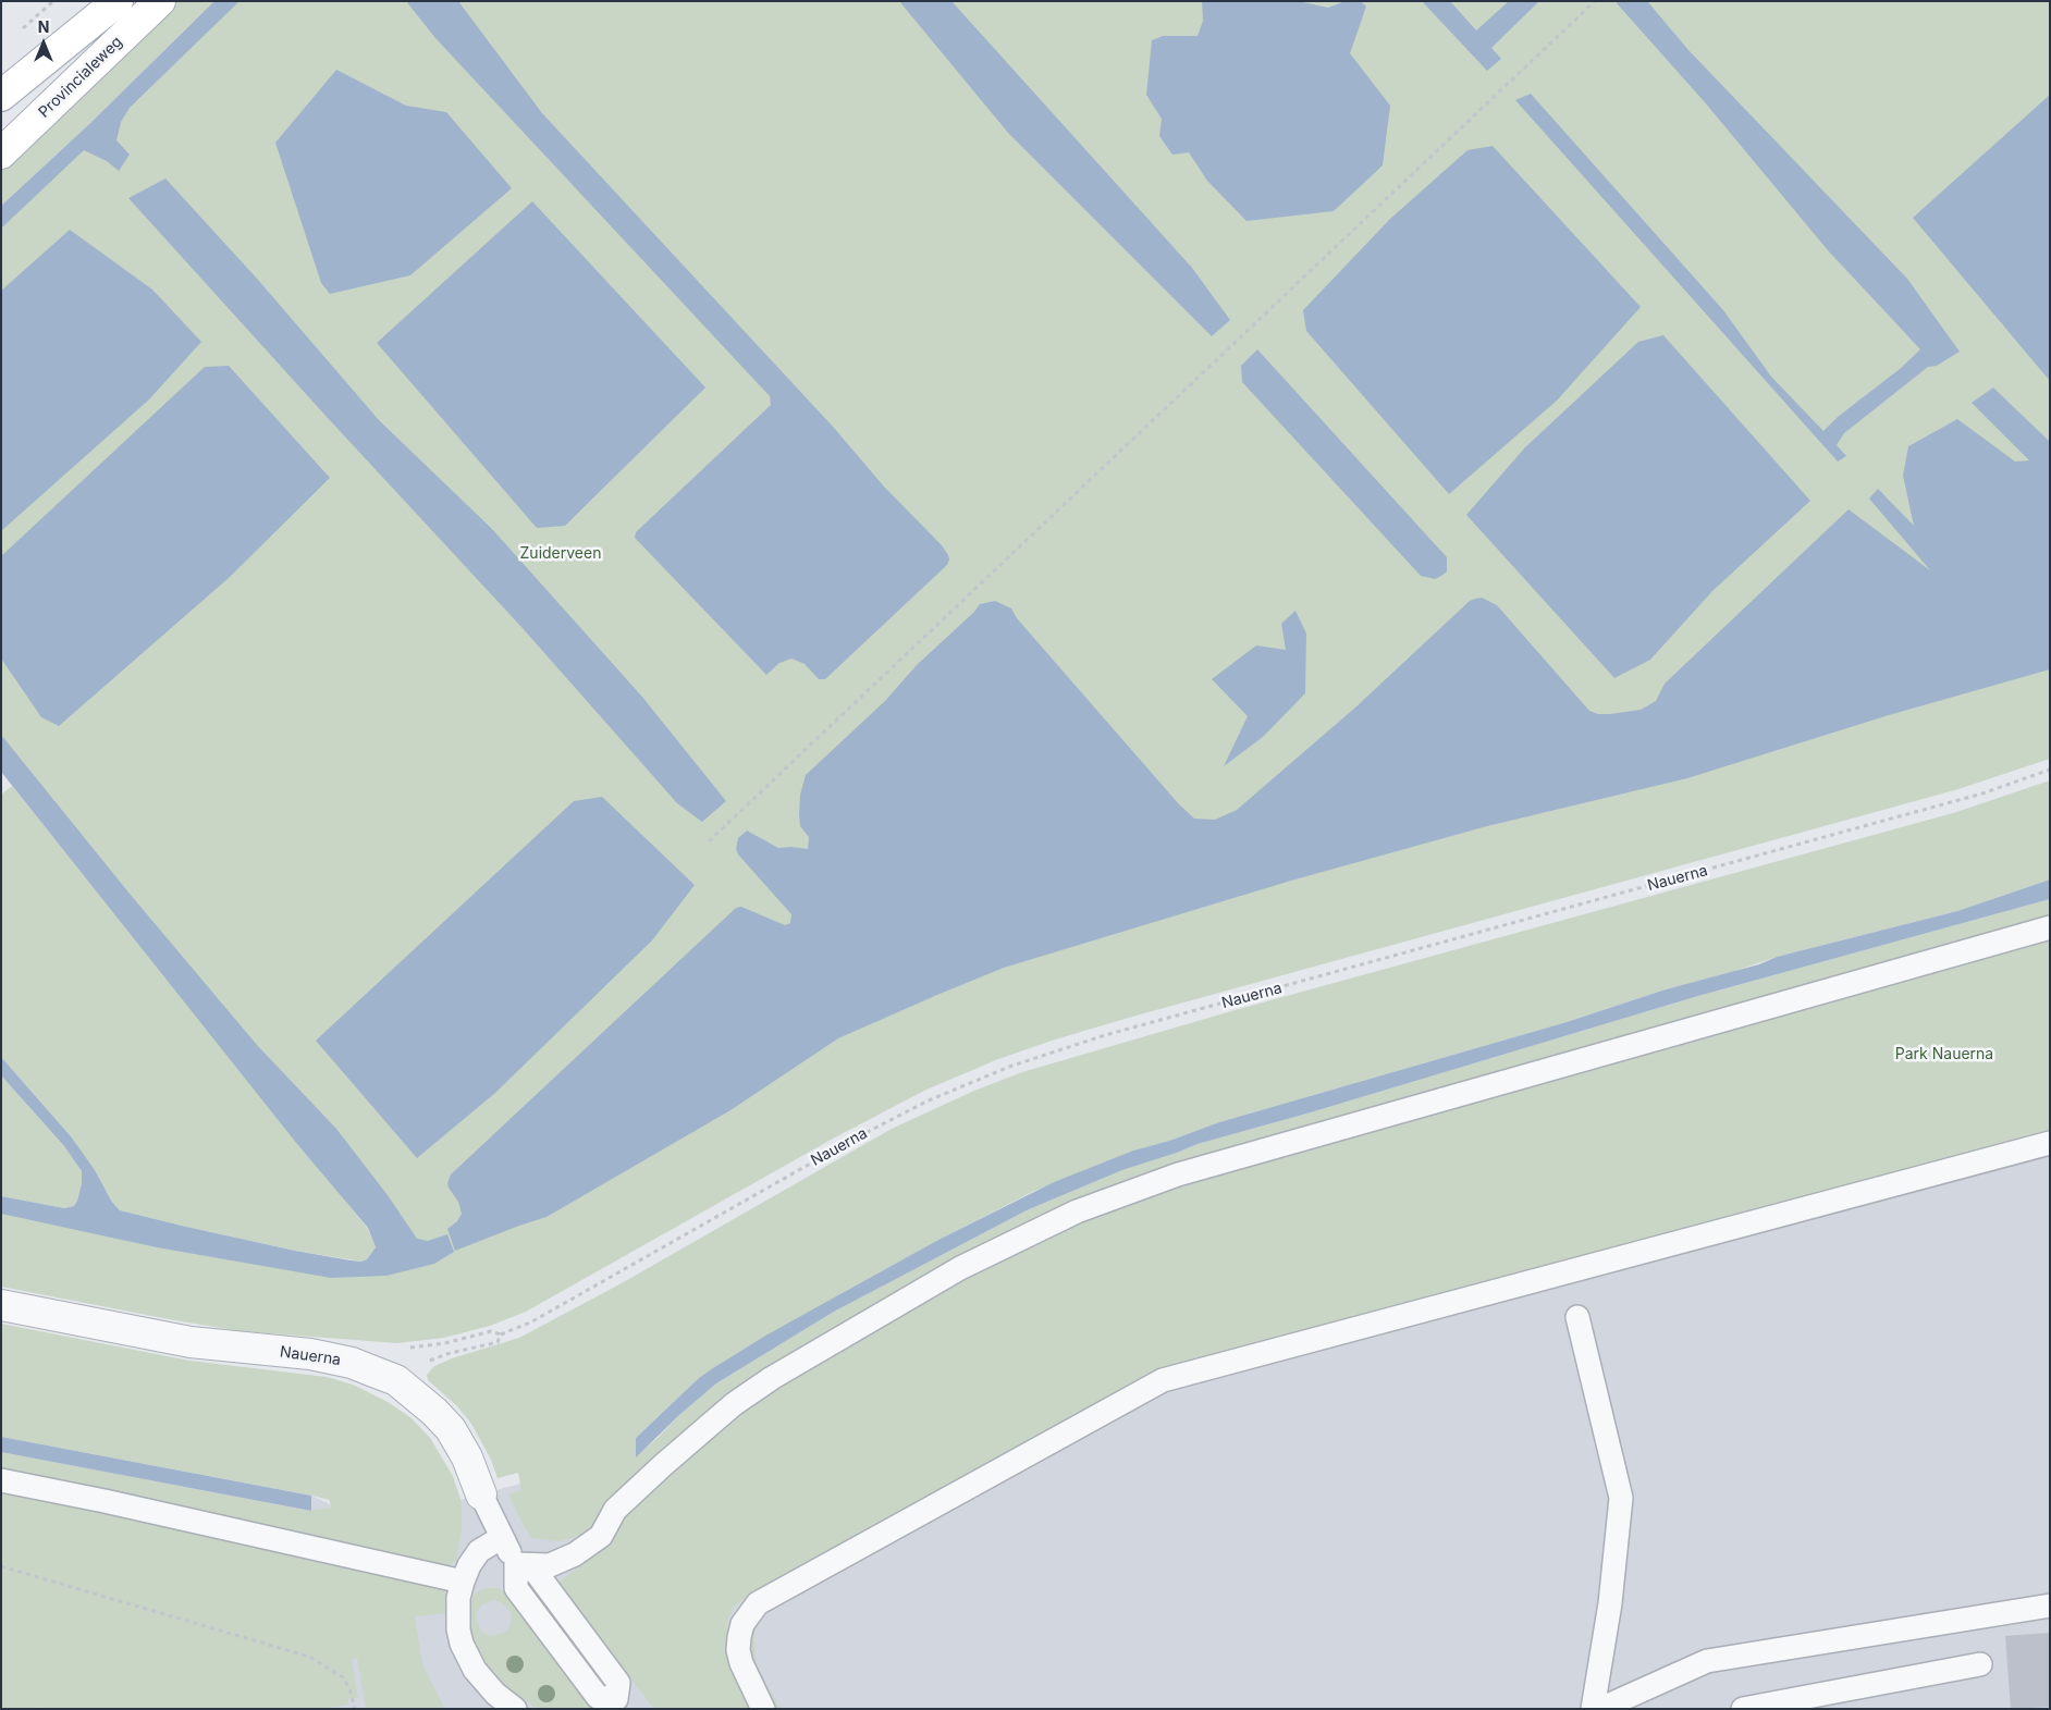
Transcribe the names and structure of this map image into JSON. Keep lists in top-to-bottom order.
{
  "streets": {
    "main road": ["Provincialeweg"],
    "street": ["Nauerna"]
  },
  "parks": ["Zuiderveen", "Park Nauerna"],
  "north": "top"
}
